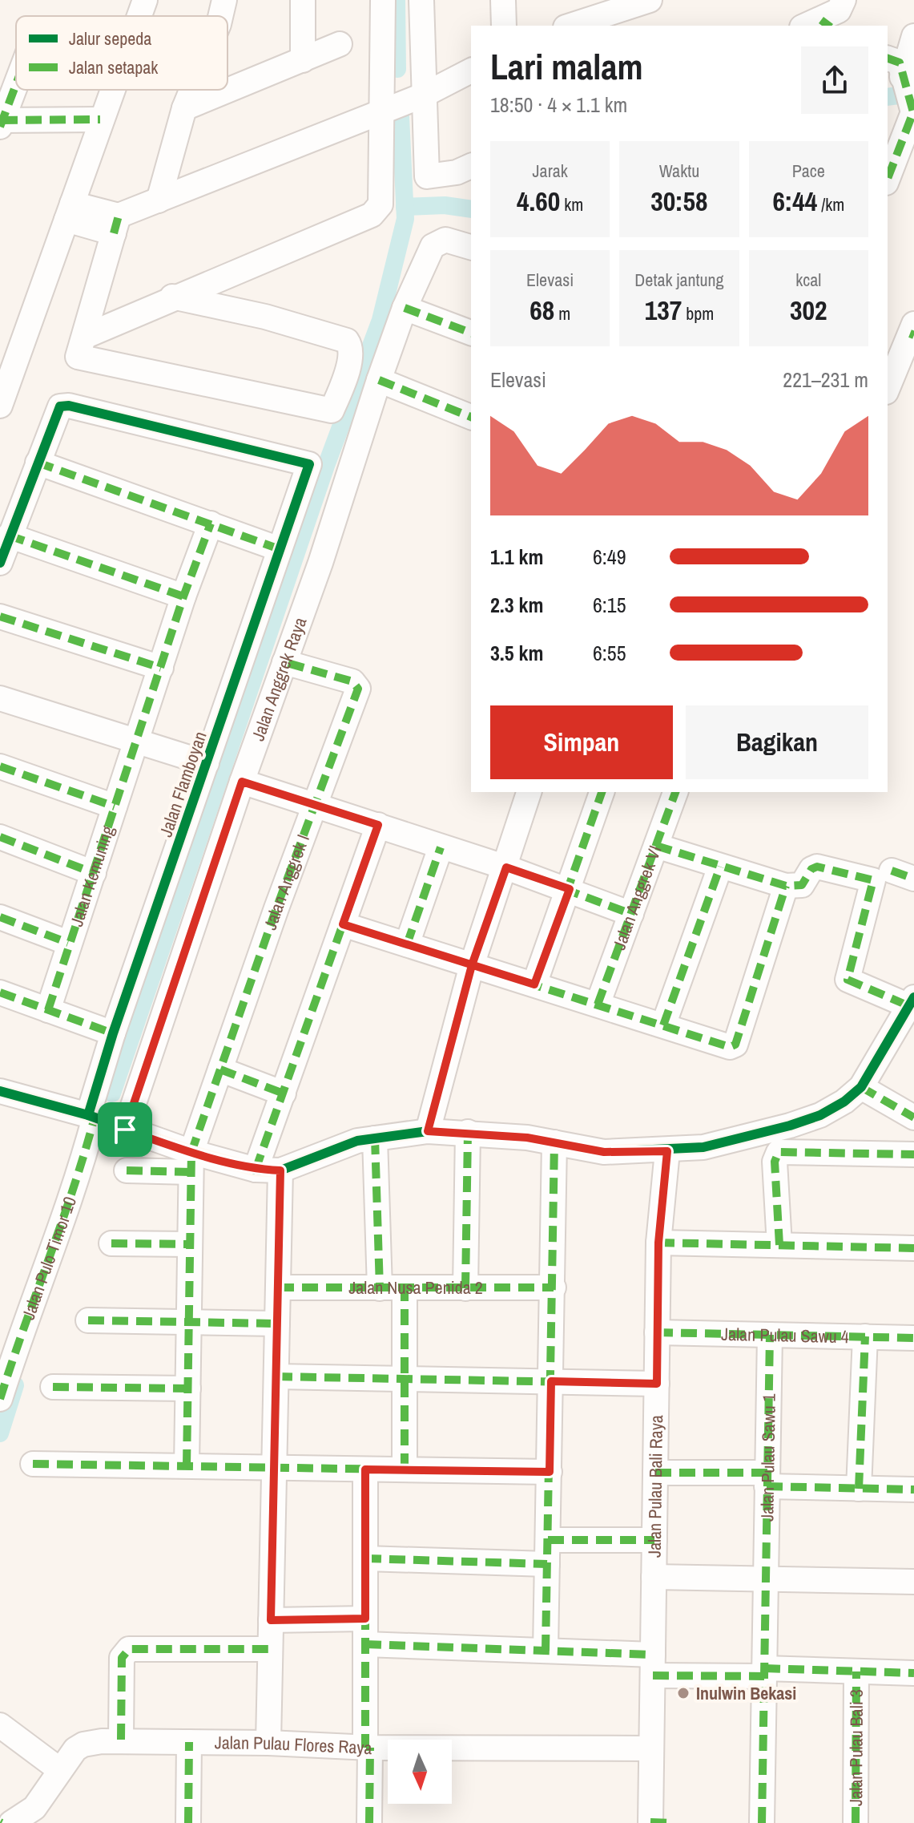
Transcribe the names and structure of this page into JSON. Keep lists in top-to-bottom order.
{
  "streets": {
    "street": [
      "Jalan Anggrek Raya",
      "Jalan Flamboyan",
      "Jalan Kemuning",
      "Jalan Anggrek I",
      "Jalan Anggrek VI",
      "Jalan Pulo Timor 10",
      "Jalan Nusa Penida 2",
      "Jalan Pulau Sawu 4",
      "Jalan Pulau Sawu 1",
      "Jalan Pulau Bali Raya",
      "Jalan Pulau Flores Raya",
      "Jalan Pulau Bali 3"
    ]
  },
  "crossings": [
    ["Jalan Anggrek Raya", "Jalan Flamboyan"],
    ["Jalan Anggrek Raya", "Jalan Anggrek I"],
    ["Jalan Anggrek Raya", "Jalan Pulo Timor 10"],
    ["Jalan Flamboyan", "Jalan Pulo Timor 10"],
    ["Jalan Pulau Sawu 4", "Jalan Pulau Sawu 1"],
    ["Jalan Pulau Sawu 4", "Jalan Pulau Bali Raya"],
    ["Jalan Pulau Bali Raya", "Jalan Pulau Flores Raya"]
  ],
  "places": ["Inulwin Bekasi"],
  "legend": ["Jalur sepeda", "Jalan setapak"],
  "north": "bottom",
  "page": {
    "heading": ["Lari malam", "18:50 · 4 × 1.1 km"],
    "stats": [
      ["Jarak", "4.60 km"],
      ["Waktu", "30:58"],
      ["Pace", "6:44 /km"],
      ["Elevasi", "68 m"],
      ["Detak jantung", "137 bpm"],
      ["kcal", "302"]
    ],
    "chart": ["Elevasi", "221–231 m"],
    "list": [
      {
        "name": "1.1 km",
        "note": "6:49"
      },
      {
        "name": "2.3 km",
        "note": "6:15"
      },
      {
        "name": "3.5 km",
        "note": "6:55"
      }
    ],
    "buttons": ["Simpan", "Bagikan"]
  }
}
